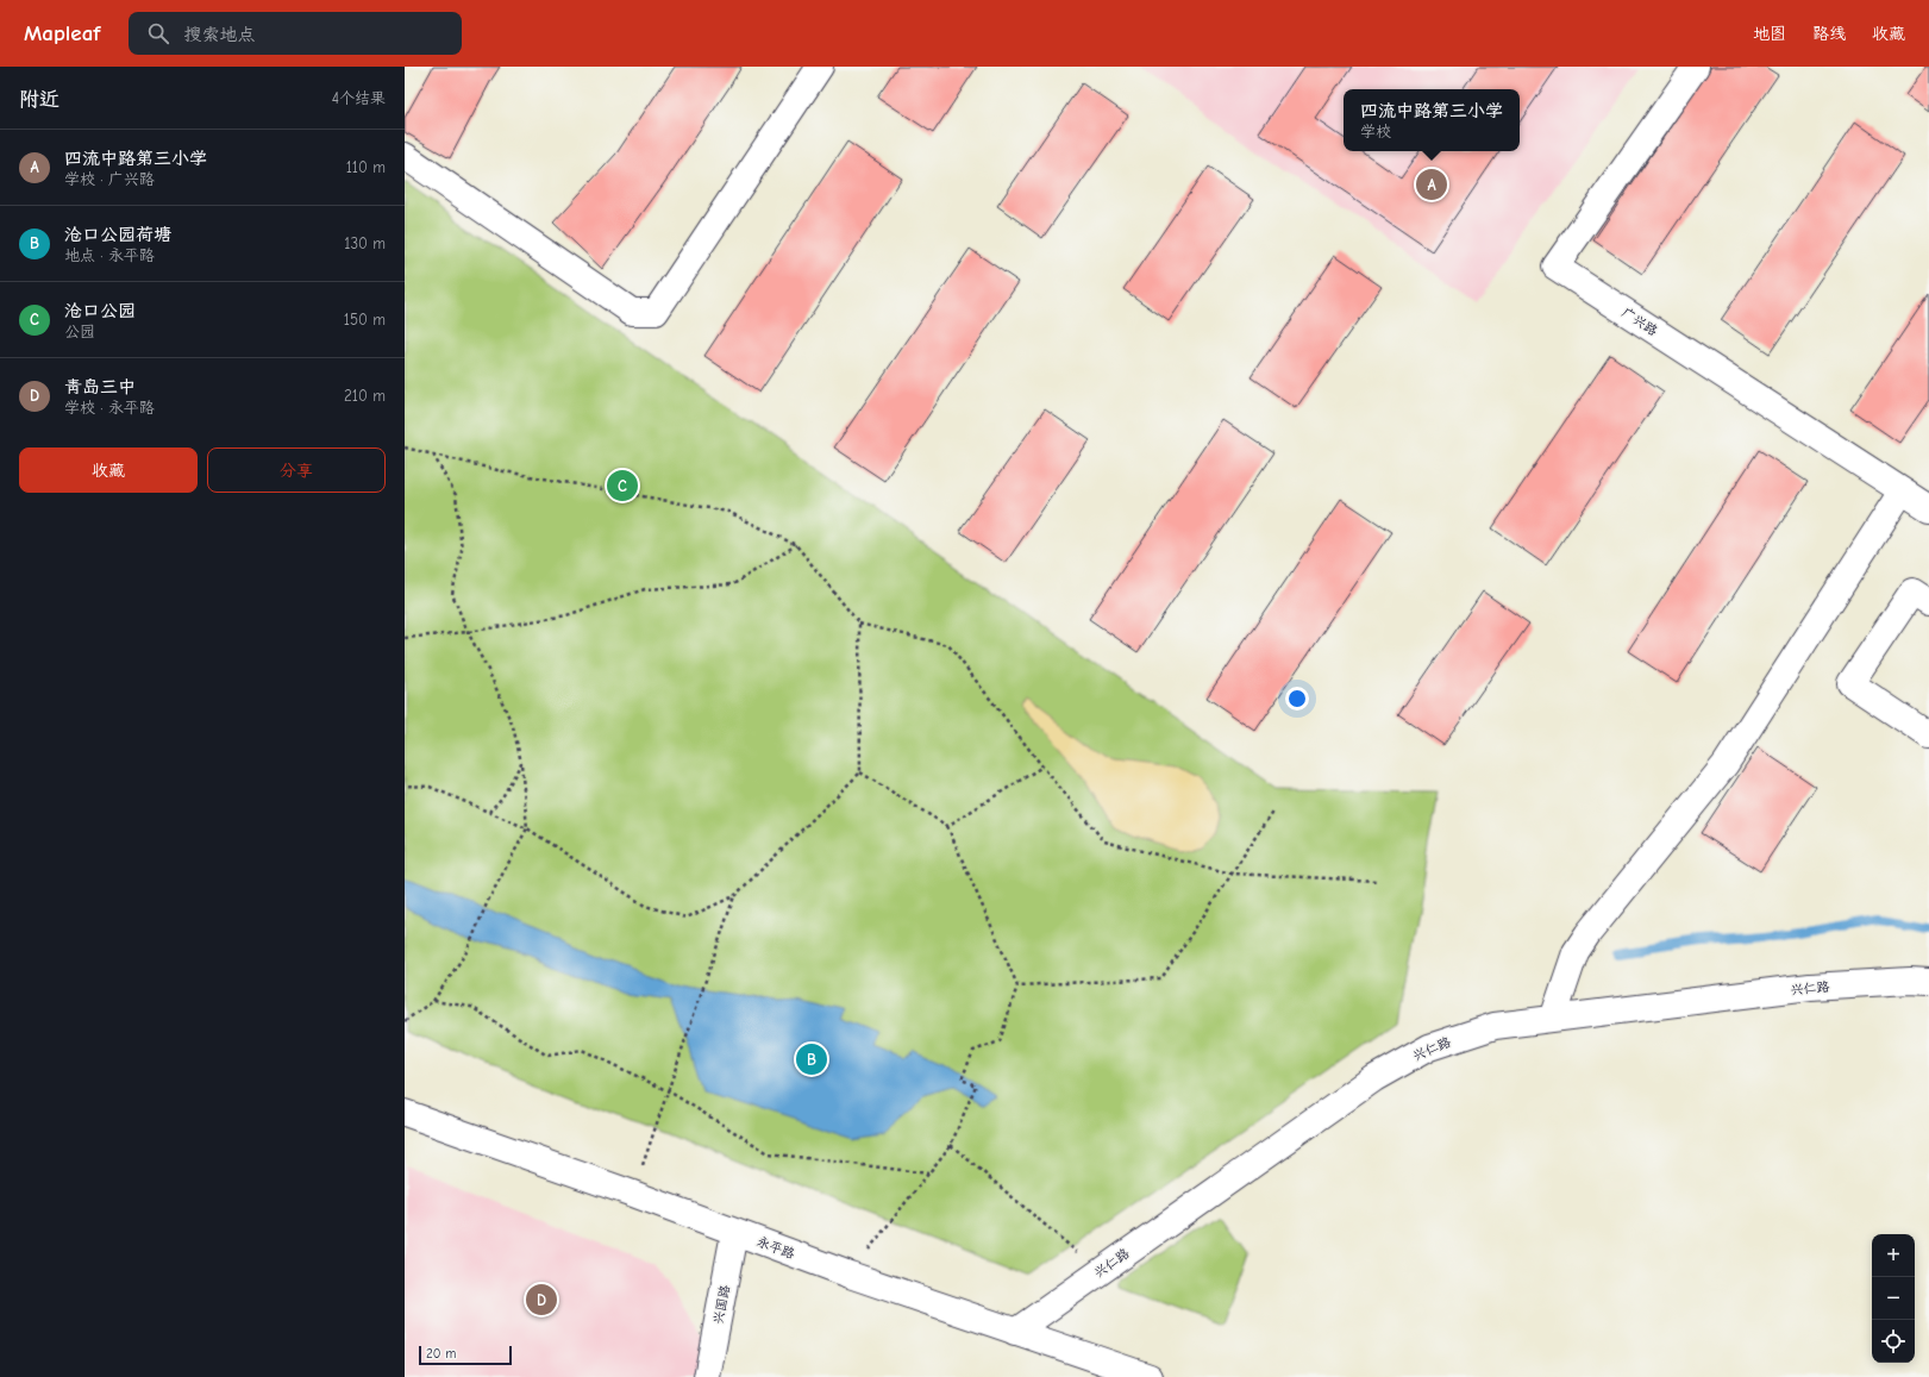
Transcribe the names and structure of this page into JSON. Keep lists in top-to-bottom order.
{
  "streets": {
    "street": [
      "广兴路",
      "兴仁路",
      "永平路",
      "兴国路"
    ]
  },
  "crossings": [
    ["兴仁路", "永平路"],
    ["永平路", "兴国路"]
  ],
  "scale_bar": "20 m",
  "page": {
    "header": "Mapleaf",
    "search": "搜索地点",
    "nav": ["地图", "路线", "收藏"],
    "heading": ["附近", "4个结果"],
    "popup": ["四流中路第三小学", "学校"],
    "list": [
      {
        "mark": "A",
        "name": "四流中路第三小学",
        "note": "学校 · 广兴路",
        "value": "110 m"
      },
      {
        "mark": "B",
        "name": "沧口公园荷塘",
        "note": "地点 · 永平路",
        "value": "130 m"
      },
      {
        "mark": "C",
        "name": "沧口公园",
        "note": "公园",
        "value": "150 m"
      },
      {
        "mark": "D",
        "name": "青岛三中",
        "note": "学校 · 永平路",
        "value": "210 m"
      }
    ],
    "pins": [
      "A",
      "C",
      "B",
      "D"
    ],
    "buttons": ["收藏", "分享"],
    "map_buttons": ["+", "−"],
    "scale": "20 m"
  }
}
